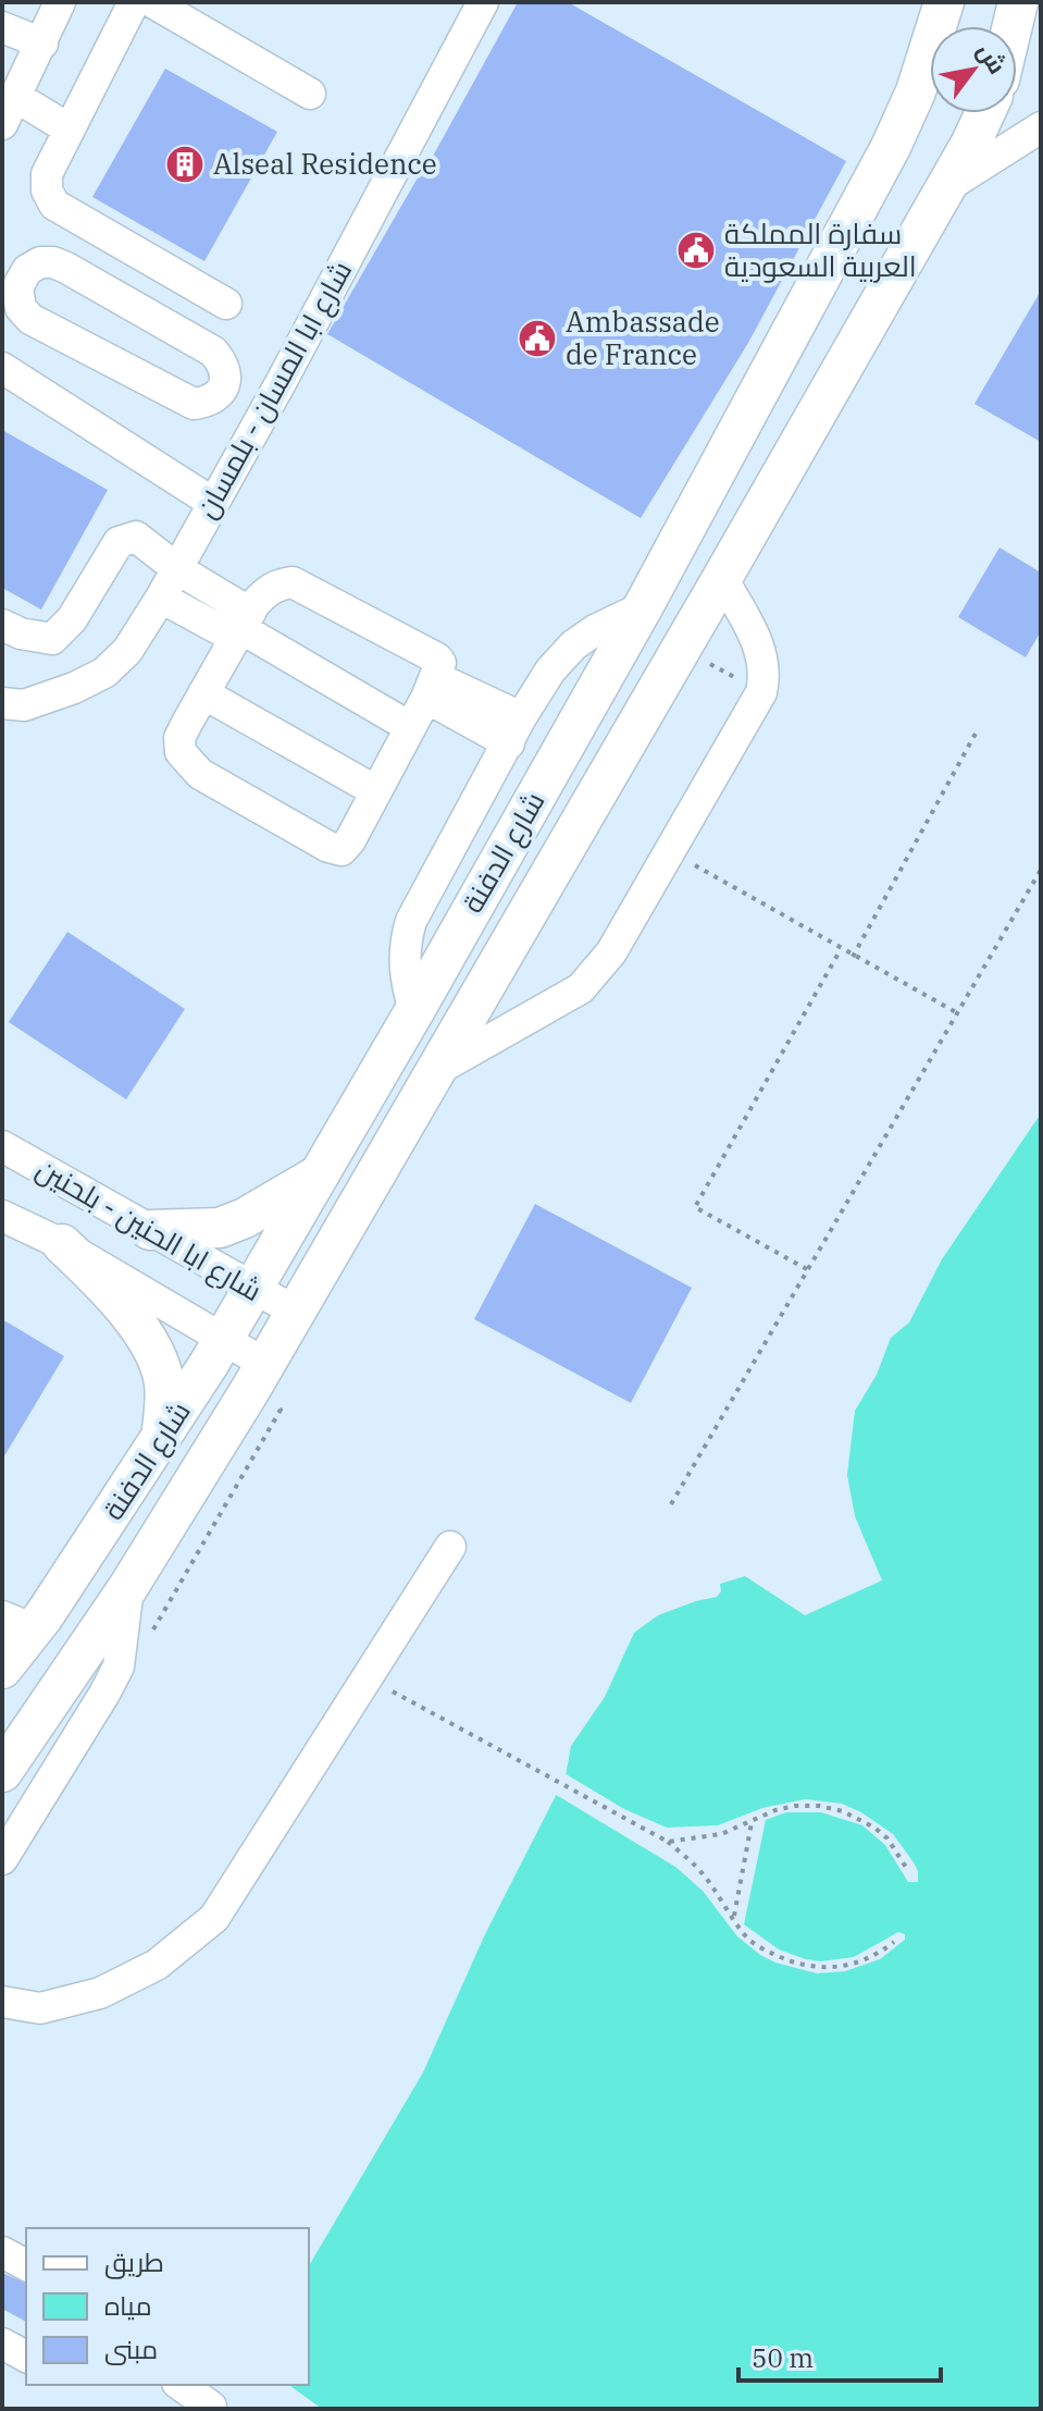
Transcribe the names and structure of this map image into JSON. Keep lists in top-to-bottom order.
{
  "streets": {
    "main road": ["شارع الدفنة"],
    "street": ["شارع ابا المسان - بلمسان", "شارع ابا الحنين - بلحنين"]
  },
  "crossings": [
    ["شارع الدفنة", "شارع ابا الحنين - بلحنين"]
  ],
  "places": {
    "building": ["Alseal Residence"],
    "public building": ["سفارة المملكة العربية السعودية", "Ambassade de France"]
  },
  "legend": ["طريق", "مياه", "مبنى"],
  "scale_bar": "50 m",
  "north": "top right"
}
